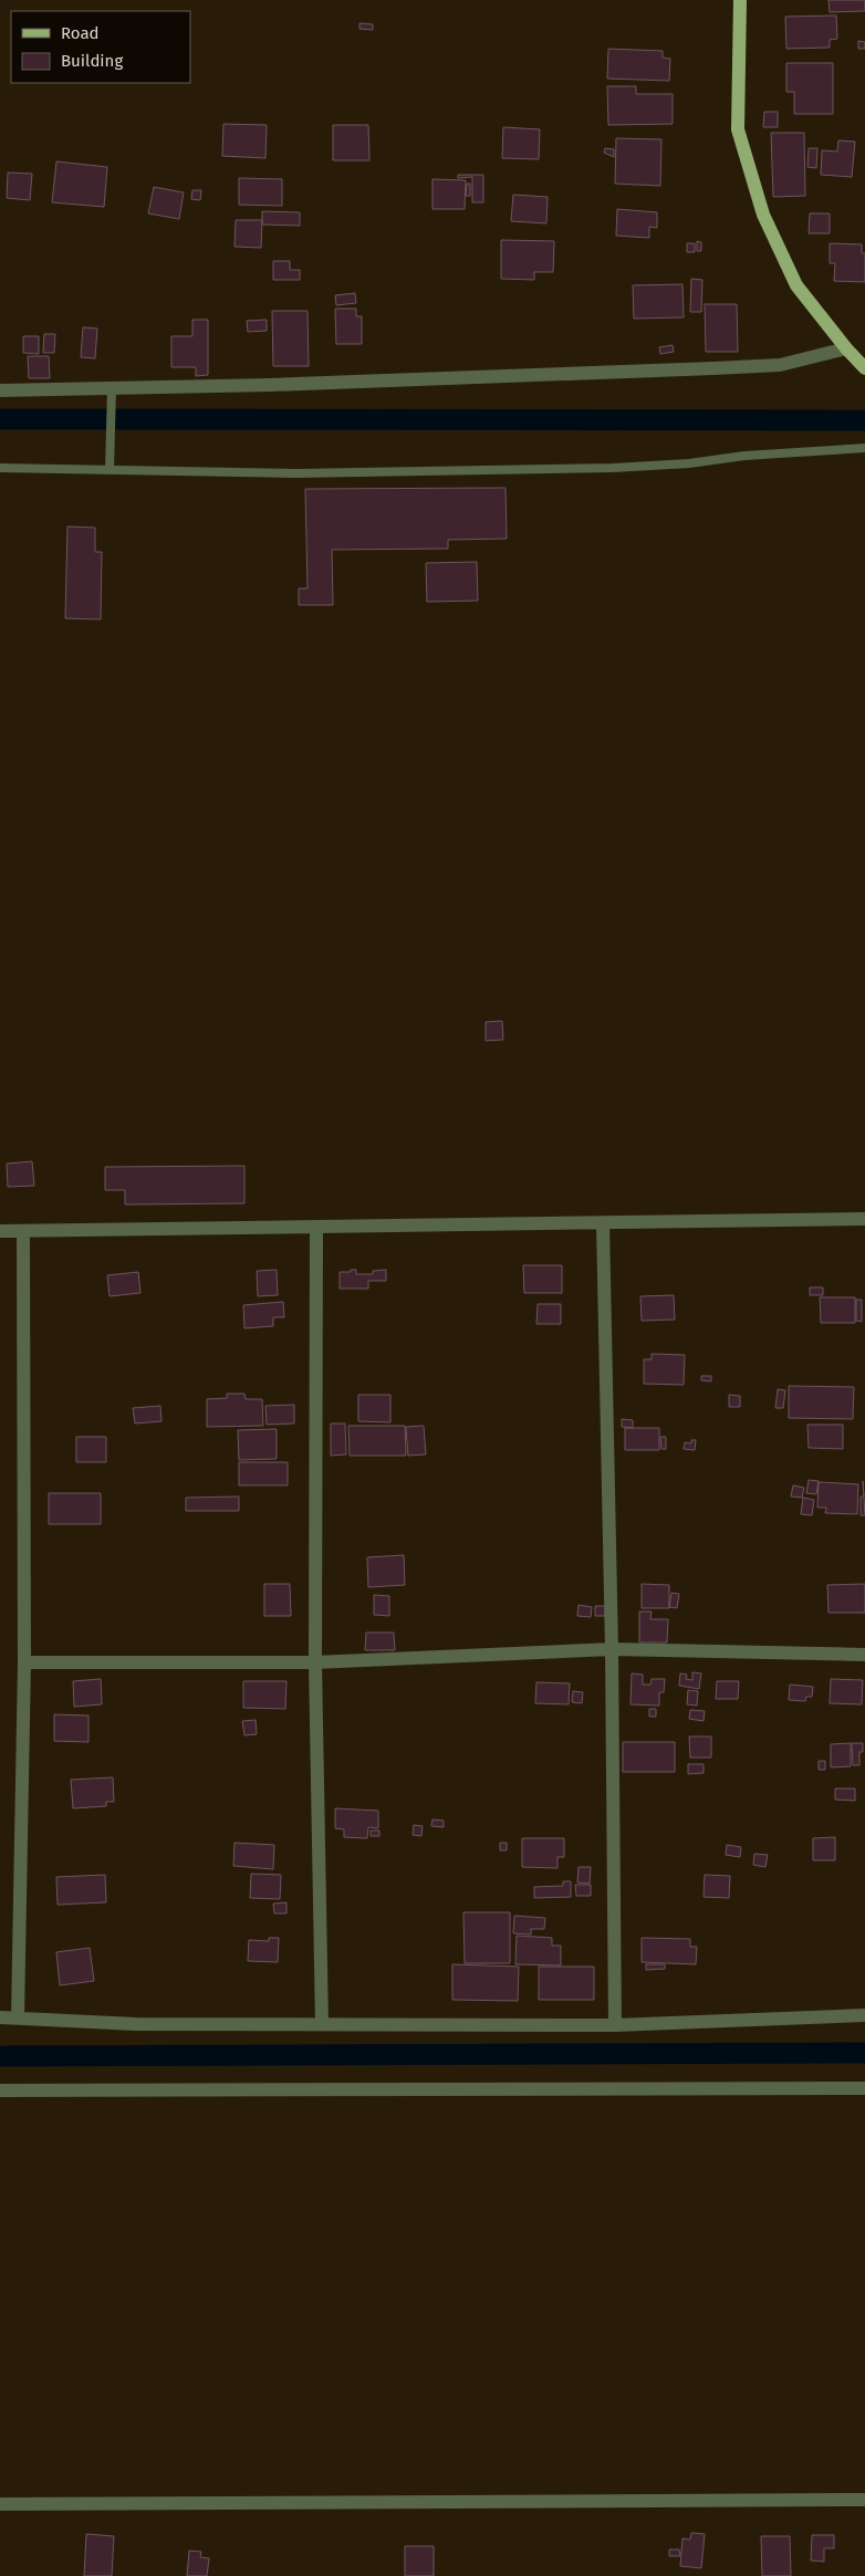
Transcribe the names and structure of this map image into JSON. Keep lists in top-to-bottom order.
{
  "legend": ["Road", "Building"]
}
